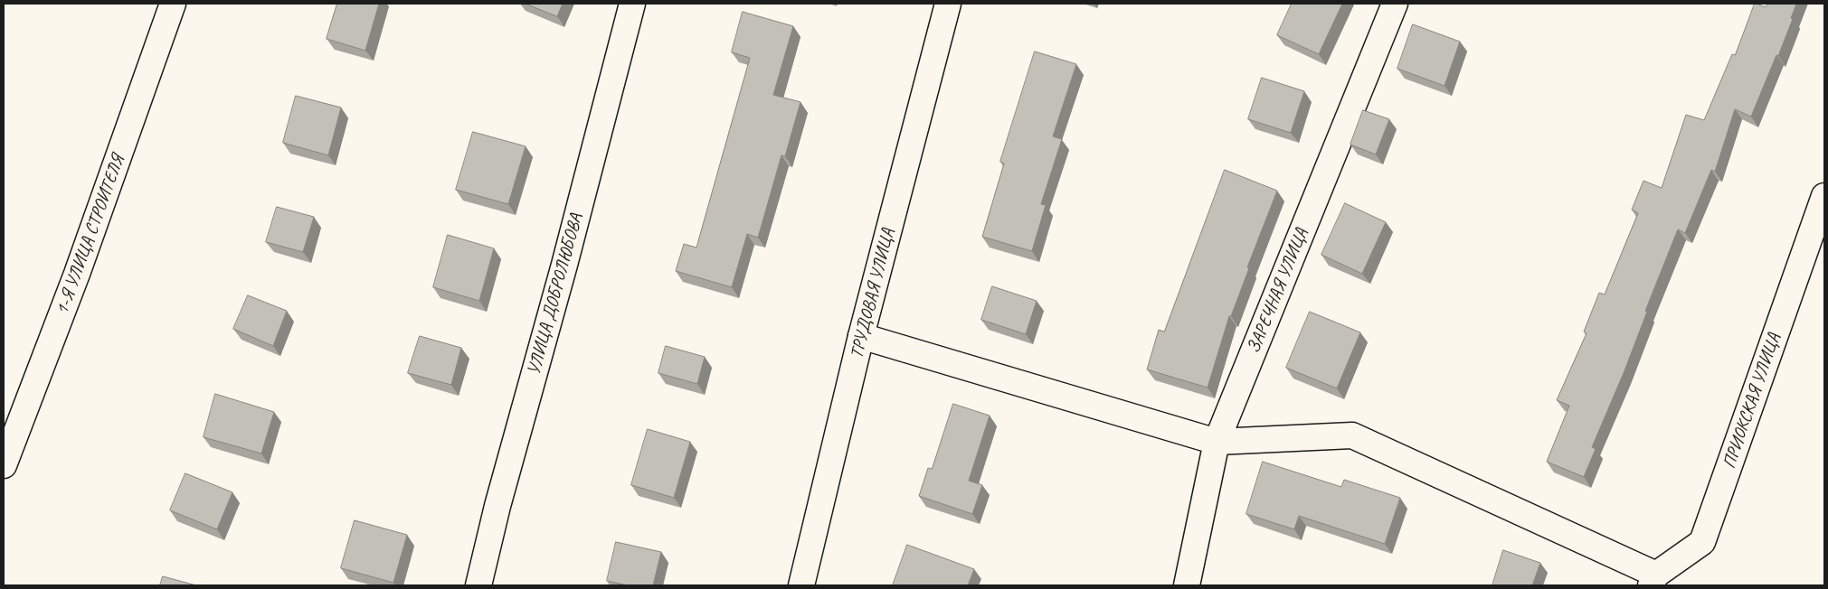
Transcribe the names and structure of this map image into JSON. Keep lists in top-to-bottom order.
{
  "streets": {
    "street": [
      "1-Я УЛИЦА СТРОИТЕЛЯ",
      "ЗАРЕЧНАЯ УЛИЦА",
      "ТРУДОВАЯ УЛИЦА",
      "УЛИЦА ДОБРОЛЮБОВА",
      "ПРИОКСКАЯ УЛИЦА"
    ]
  }
}
